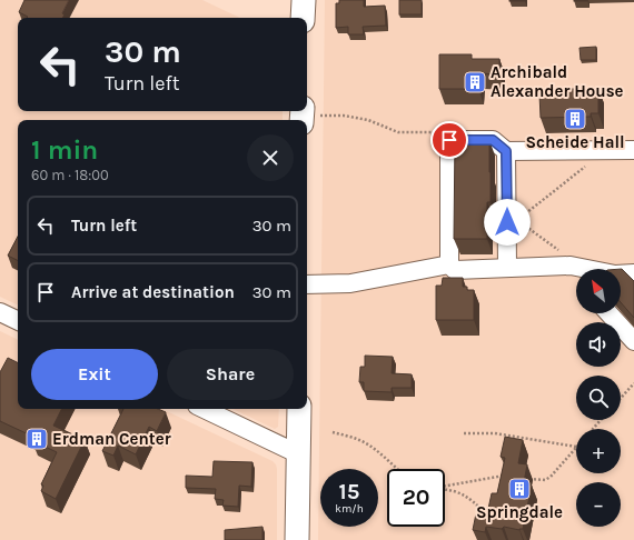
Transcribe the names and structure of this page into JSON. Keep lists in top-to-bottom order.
{
  "places": {
    "building": [
      "Archibald Alexander House",
      "Scheide Hall",
      "Erdman Center",
      "Springdale"
    ]
  },
  "north": "top left",
  "page": {
    "turn": ["30 m", "Turn left"],
    "heading": ["1 min", "60 m · 18:00"],
    "list": [
      {
        "name": "Turn left",
        "value": "30 m"
      },
      {
        "name": "Arrive at destination",
        "value": "30 m"
      }
    ],
    "map_buttons": ["+", "−"],
    "buttons": ["Exit", "Share"],
    "speed": "15 km/h",
    "limit": "20"
  }
}
